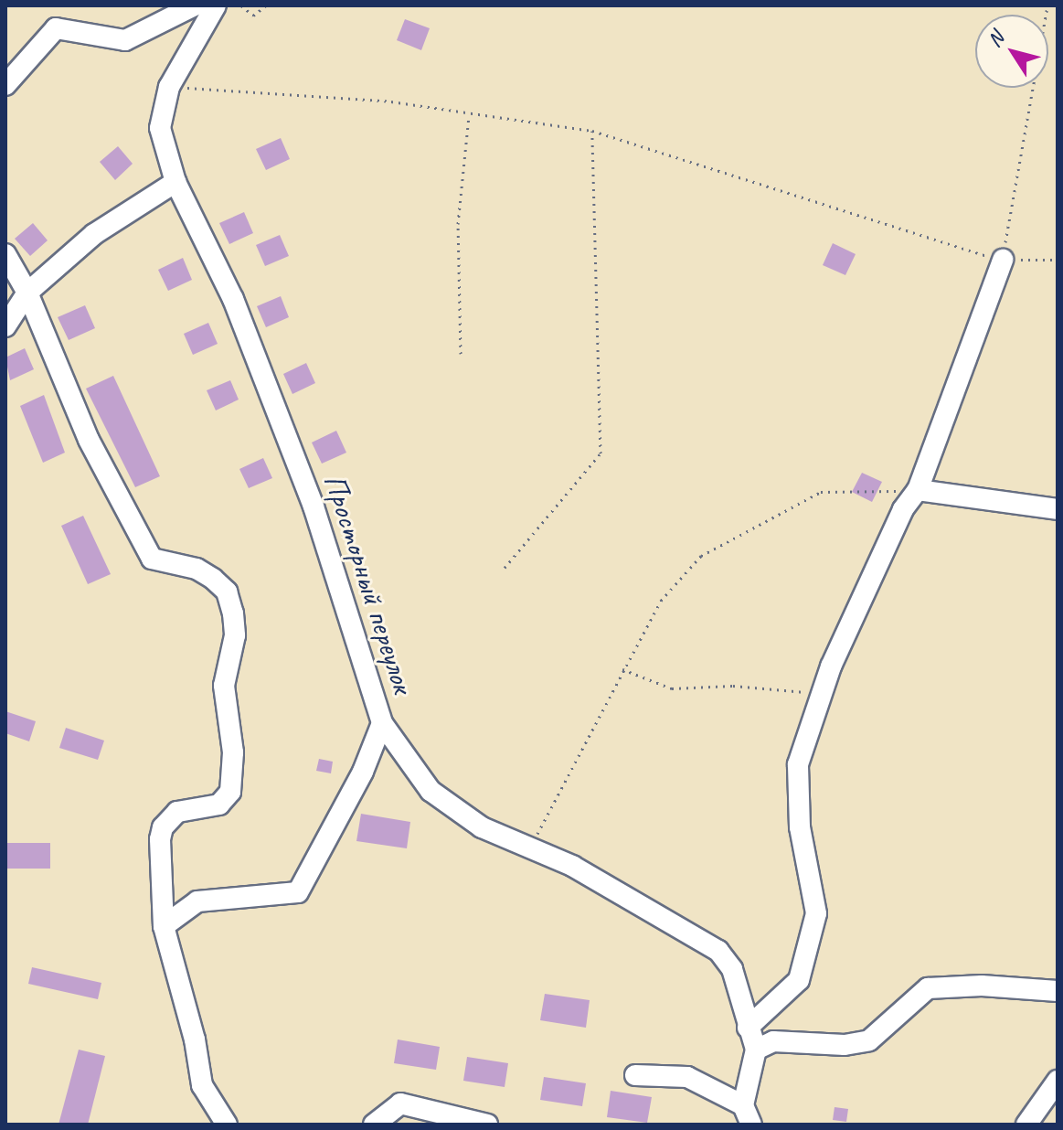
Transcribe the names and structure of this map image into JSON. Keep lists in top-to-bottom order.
{
  "streets": {
    "street": ["Просторный переулок"]
  },
  "north": "top left"
}
